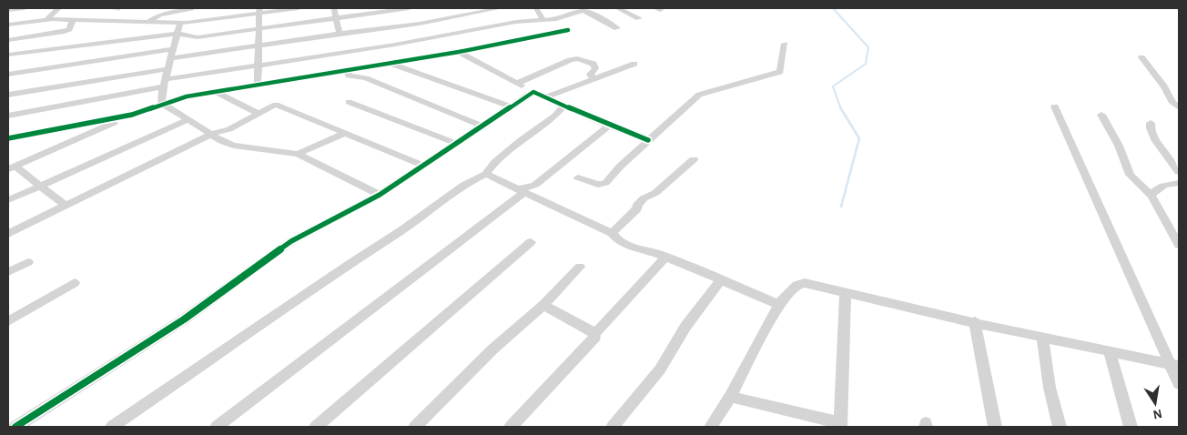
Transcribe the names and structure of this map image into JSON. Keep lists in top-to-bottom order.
{
  "north": "bottom"
}
